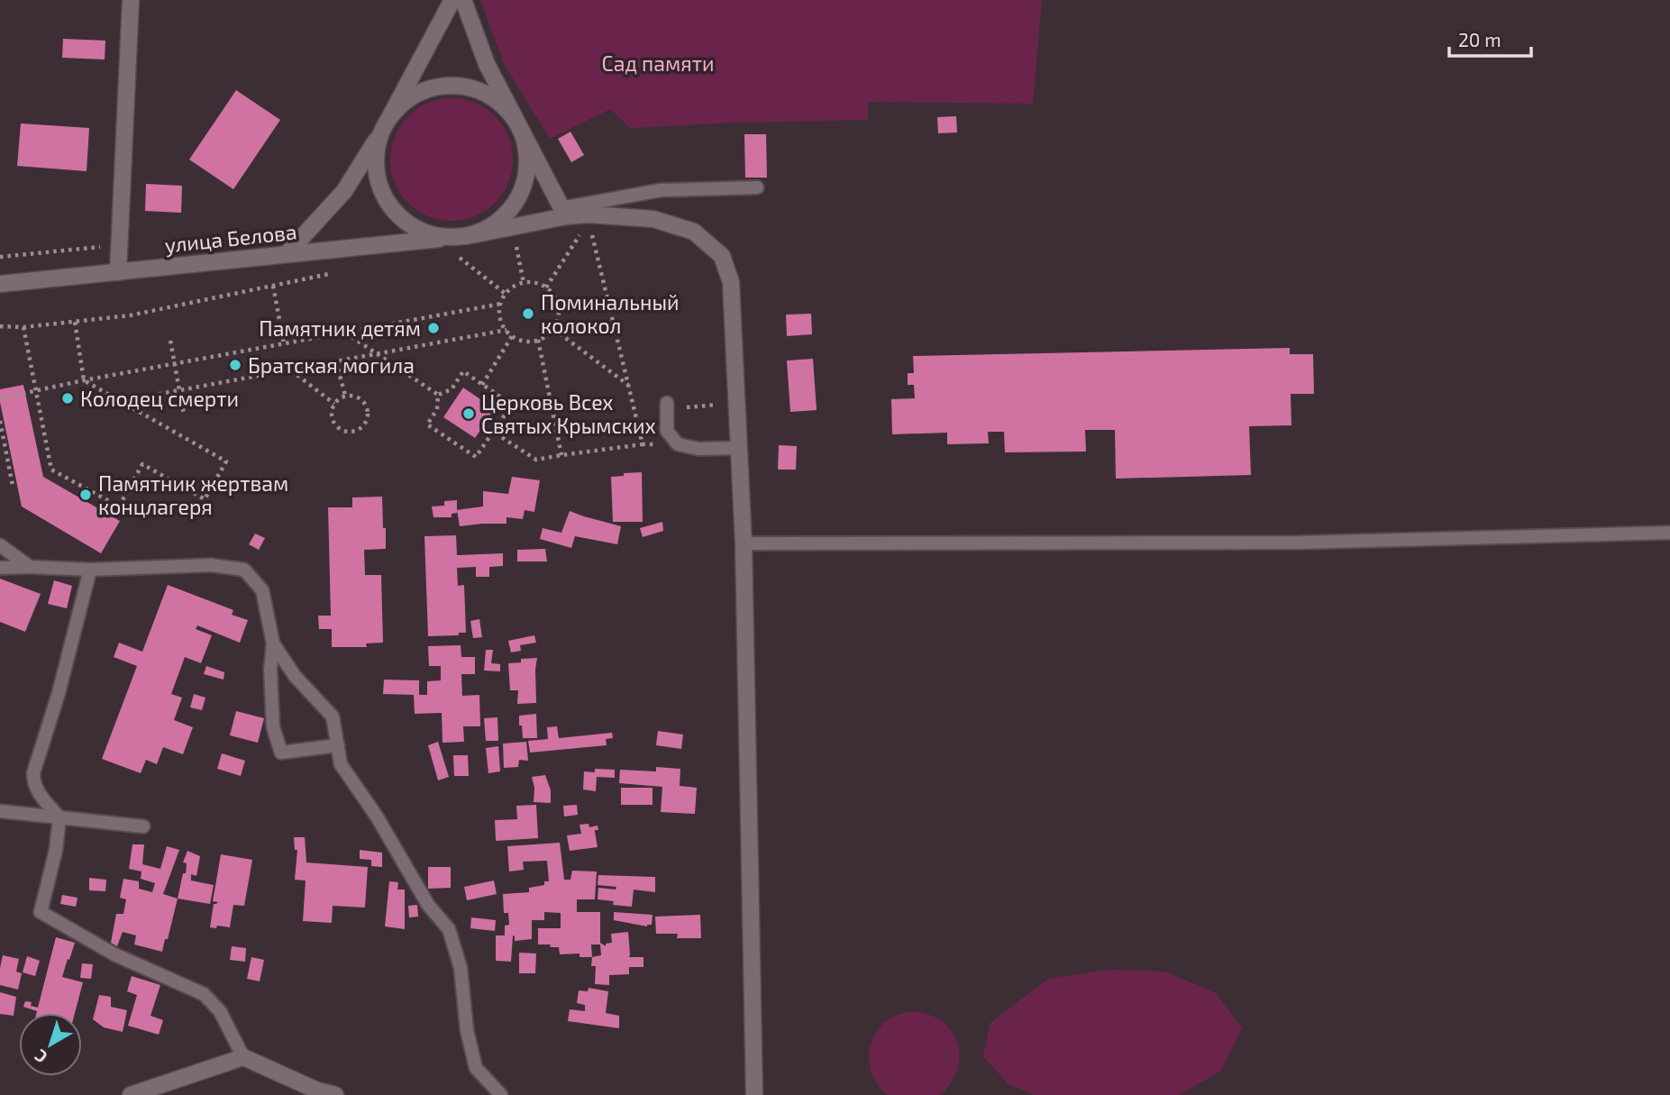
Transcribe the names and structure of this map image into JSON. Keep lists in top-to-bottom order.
{
  "streets": {
    "street": ["улица Белова"]
  },
  "parks": ["Сад памяти"],
  "places": [
    "Поминальный колокол",
    "Памятник детям",
    "Братская могила",
    "Колодец смерти",
    "Церковь Всех Святых Крымских",
    "Памятник жертвам концлагеря"
  ],
  "scale_bar": "20 m",
  "north": "bottom left"
}
